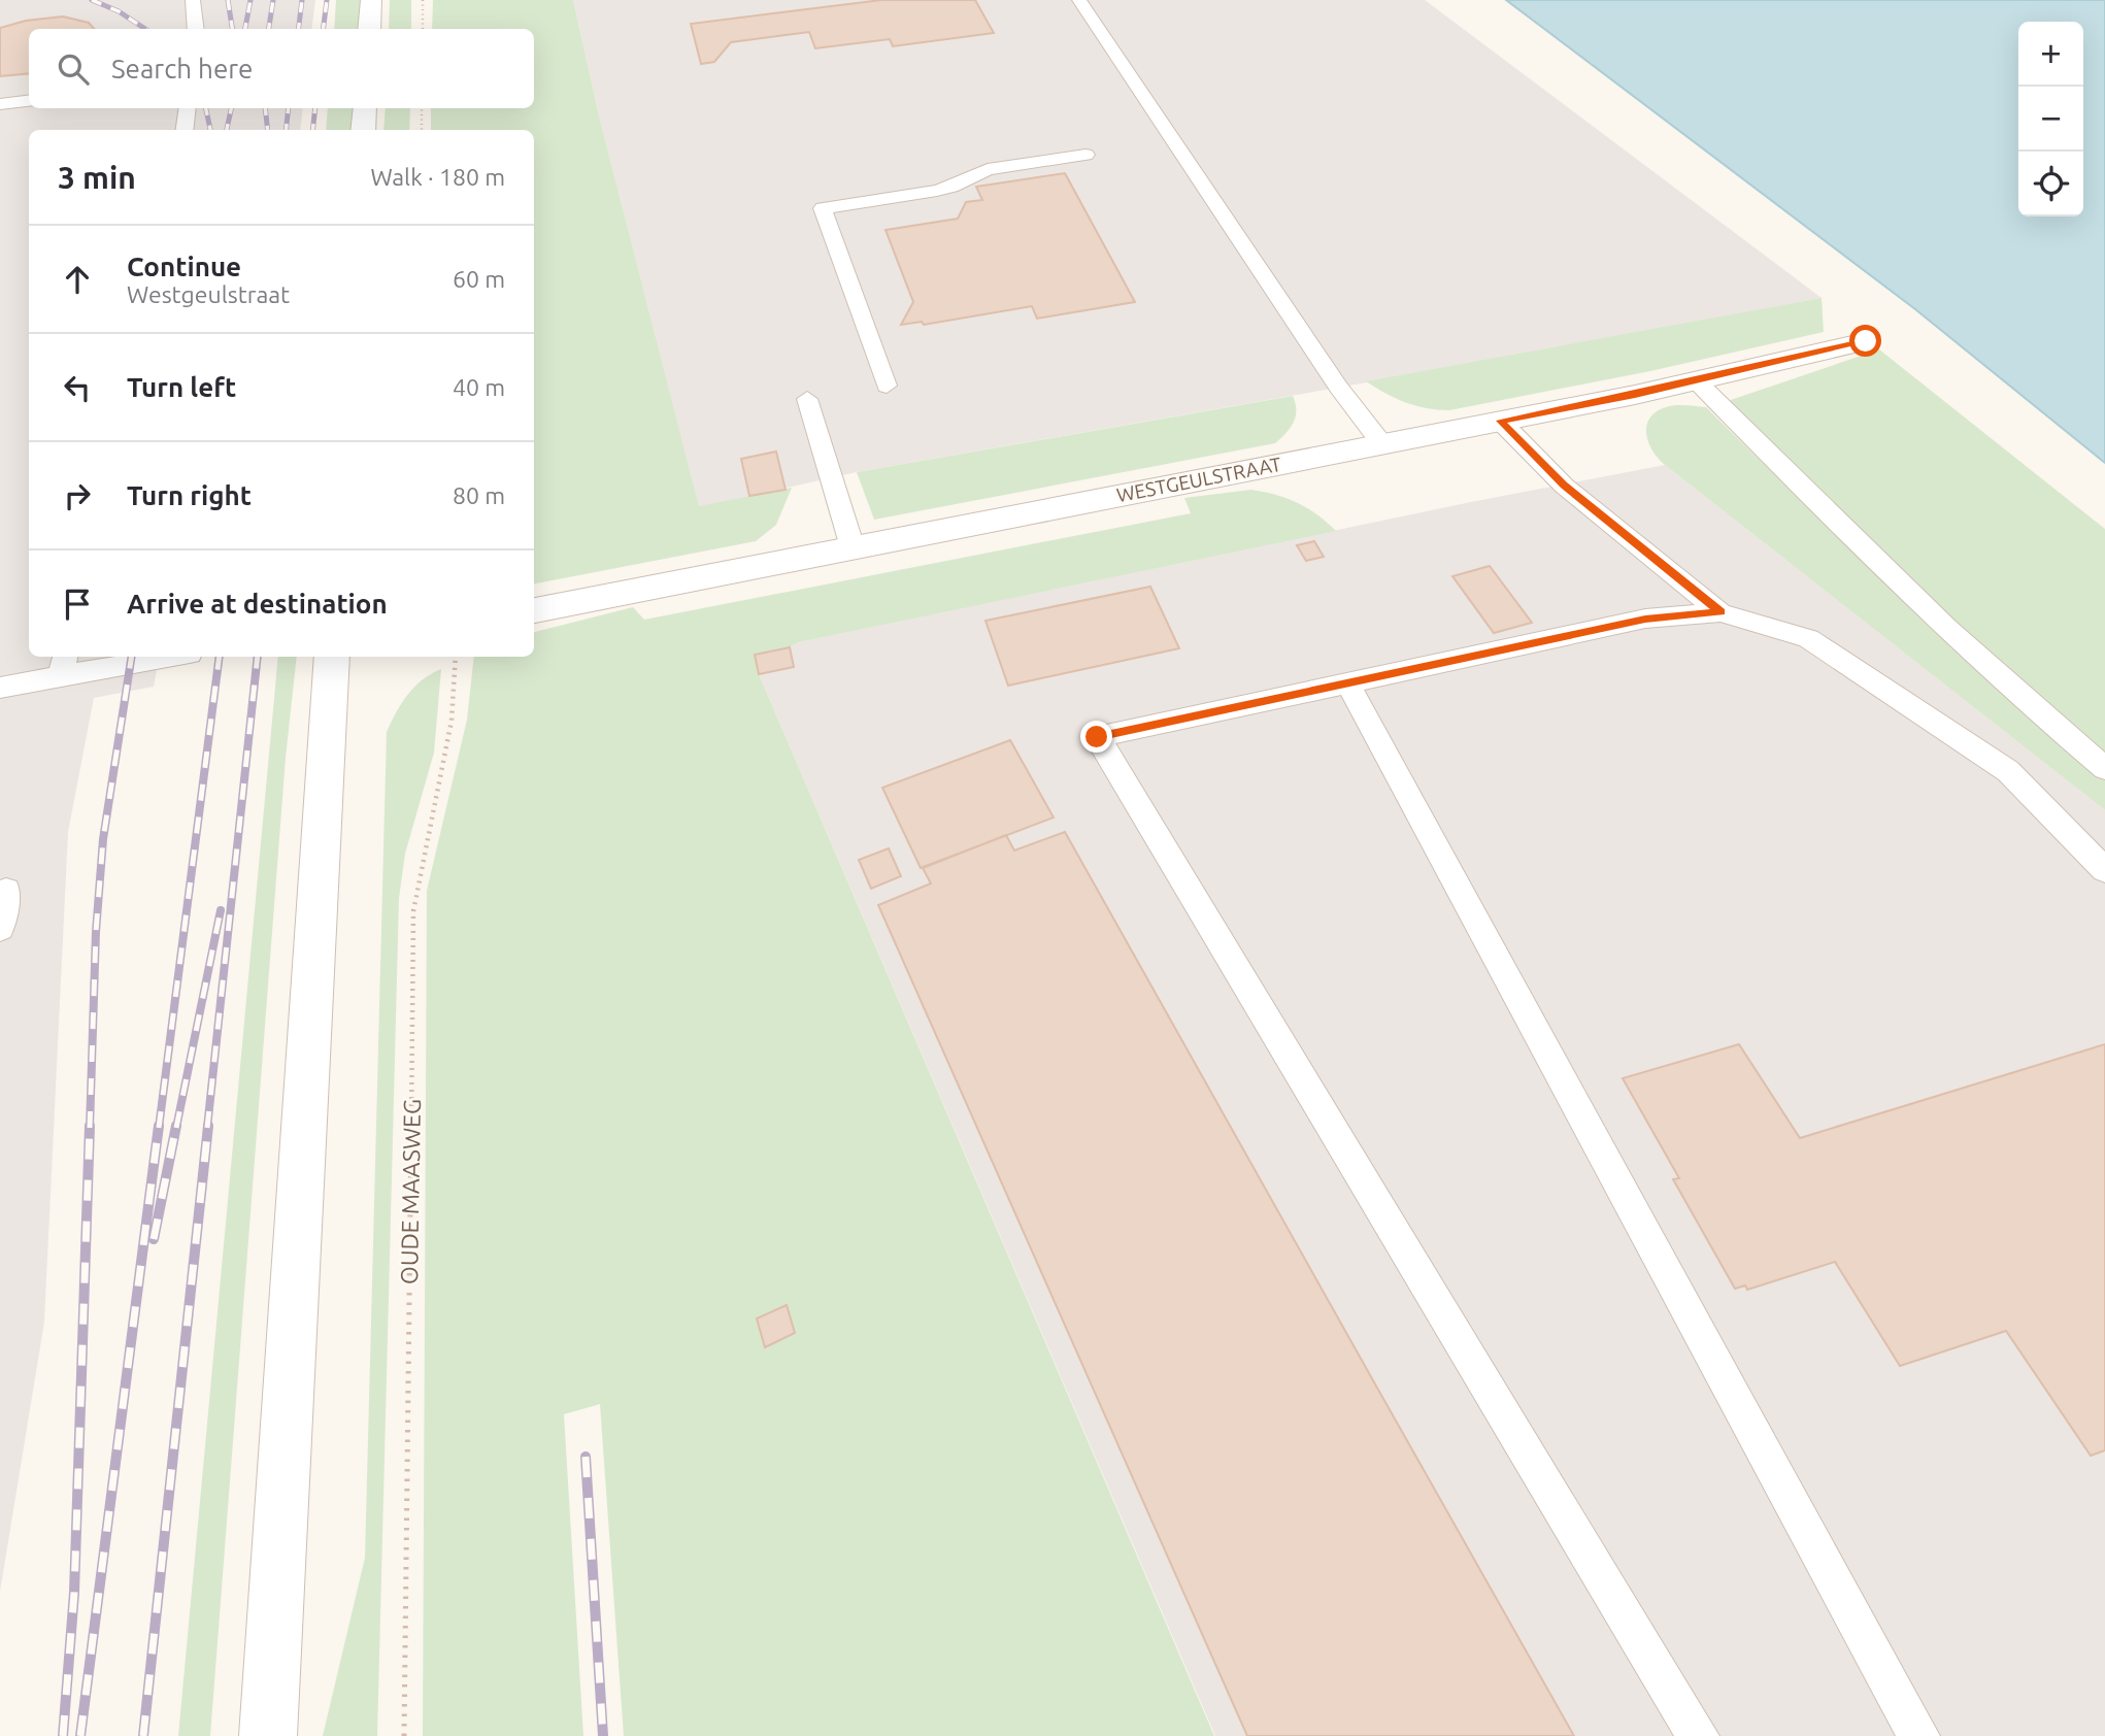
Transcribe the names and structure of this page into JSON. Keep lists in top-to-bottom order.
{
  "streets": {
    "street": ["WESTGEULSTRAAT"],
    "path": ["OUDE MAASWEG"]
  },
  "page": {
    "map_buttons": ["+", "−"],
    "search": "Search here",
    "heading": ["3 min", "Walk · 180 m"],
    "list": [
      ["Continue", "Westgeulstraat", "60 m"],
      ["Turn left", "40 m"],
      ["Turn right", "80 m"],
      "Arrive at destination"
    ]
  }
}
